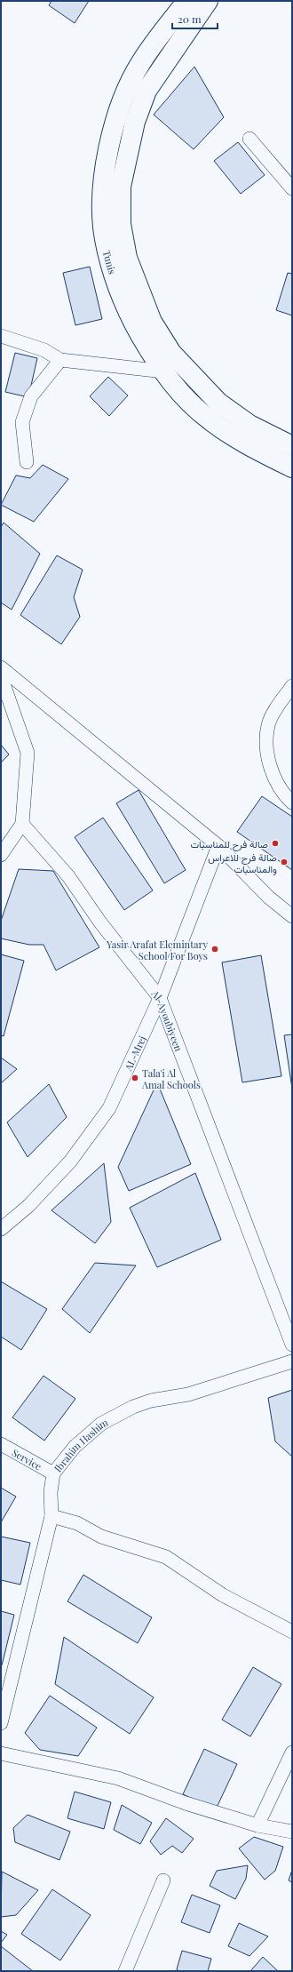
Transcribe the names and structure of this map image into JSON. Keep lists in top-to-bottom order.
{
  "streets": {
    "main road": ["Tunis"],
    "street": [
      "Al-Ayoubiyeen",
      "AL-Mrej",
      "Ibrahim Hashim",
      "Service"
    ]
  },
  "crossings": [
    ["Al-Ayoubiyeen", "AL-Mrej"],
    ["Ibrahim Hashim", "Service"]
  ],
  "places": [
    "صالة فرح للمناسبات",
    "صالة فرح للاعراس والمناسبات",
    "Yasir Arafat Elemintary School For Boys",
    "Tala'i Al Amal Schools"
  ],
  "scale_bar": "20 m"
}
